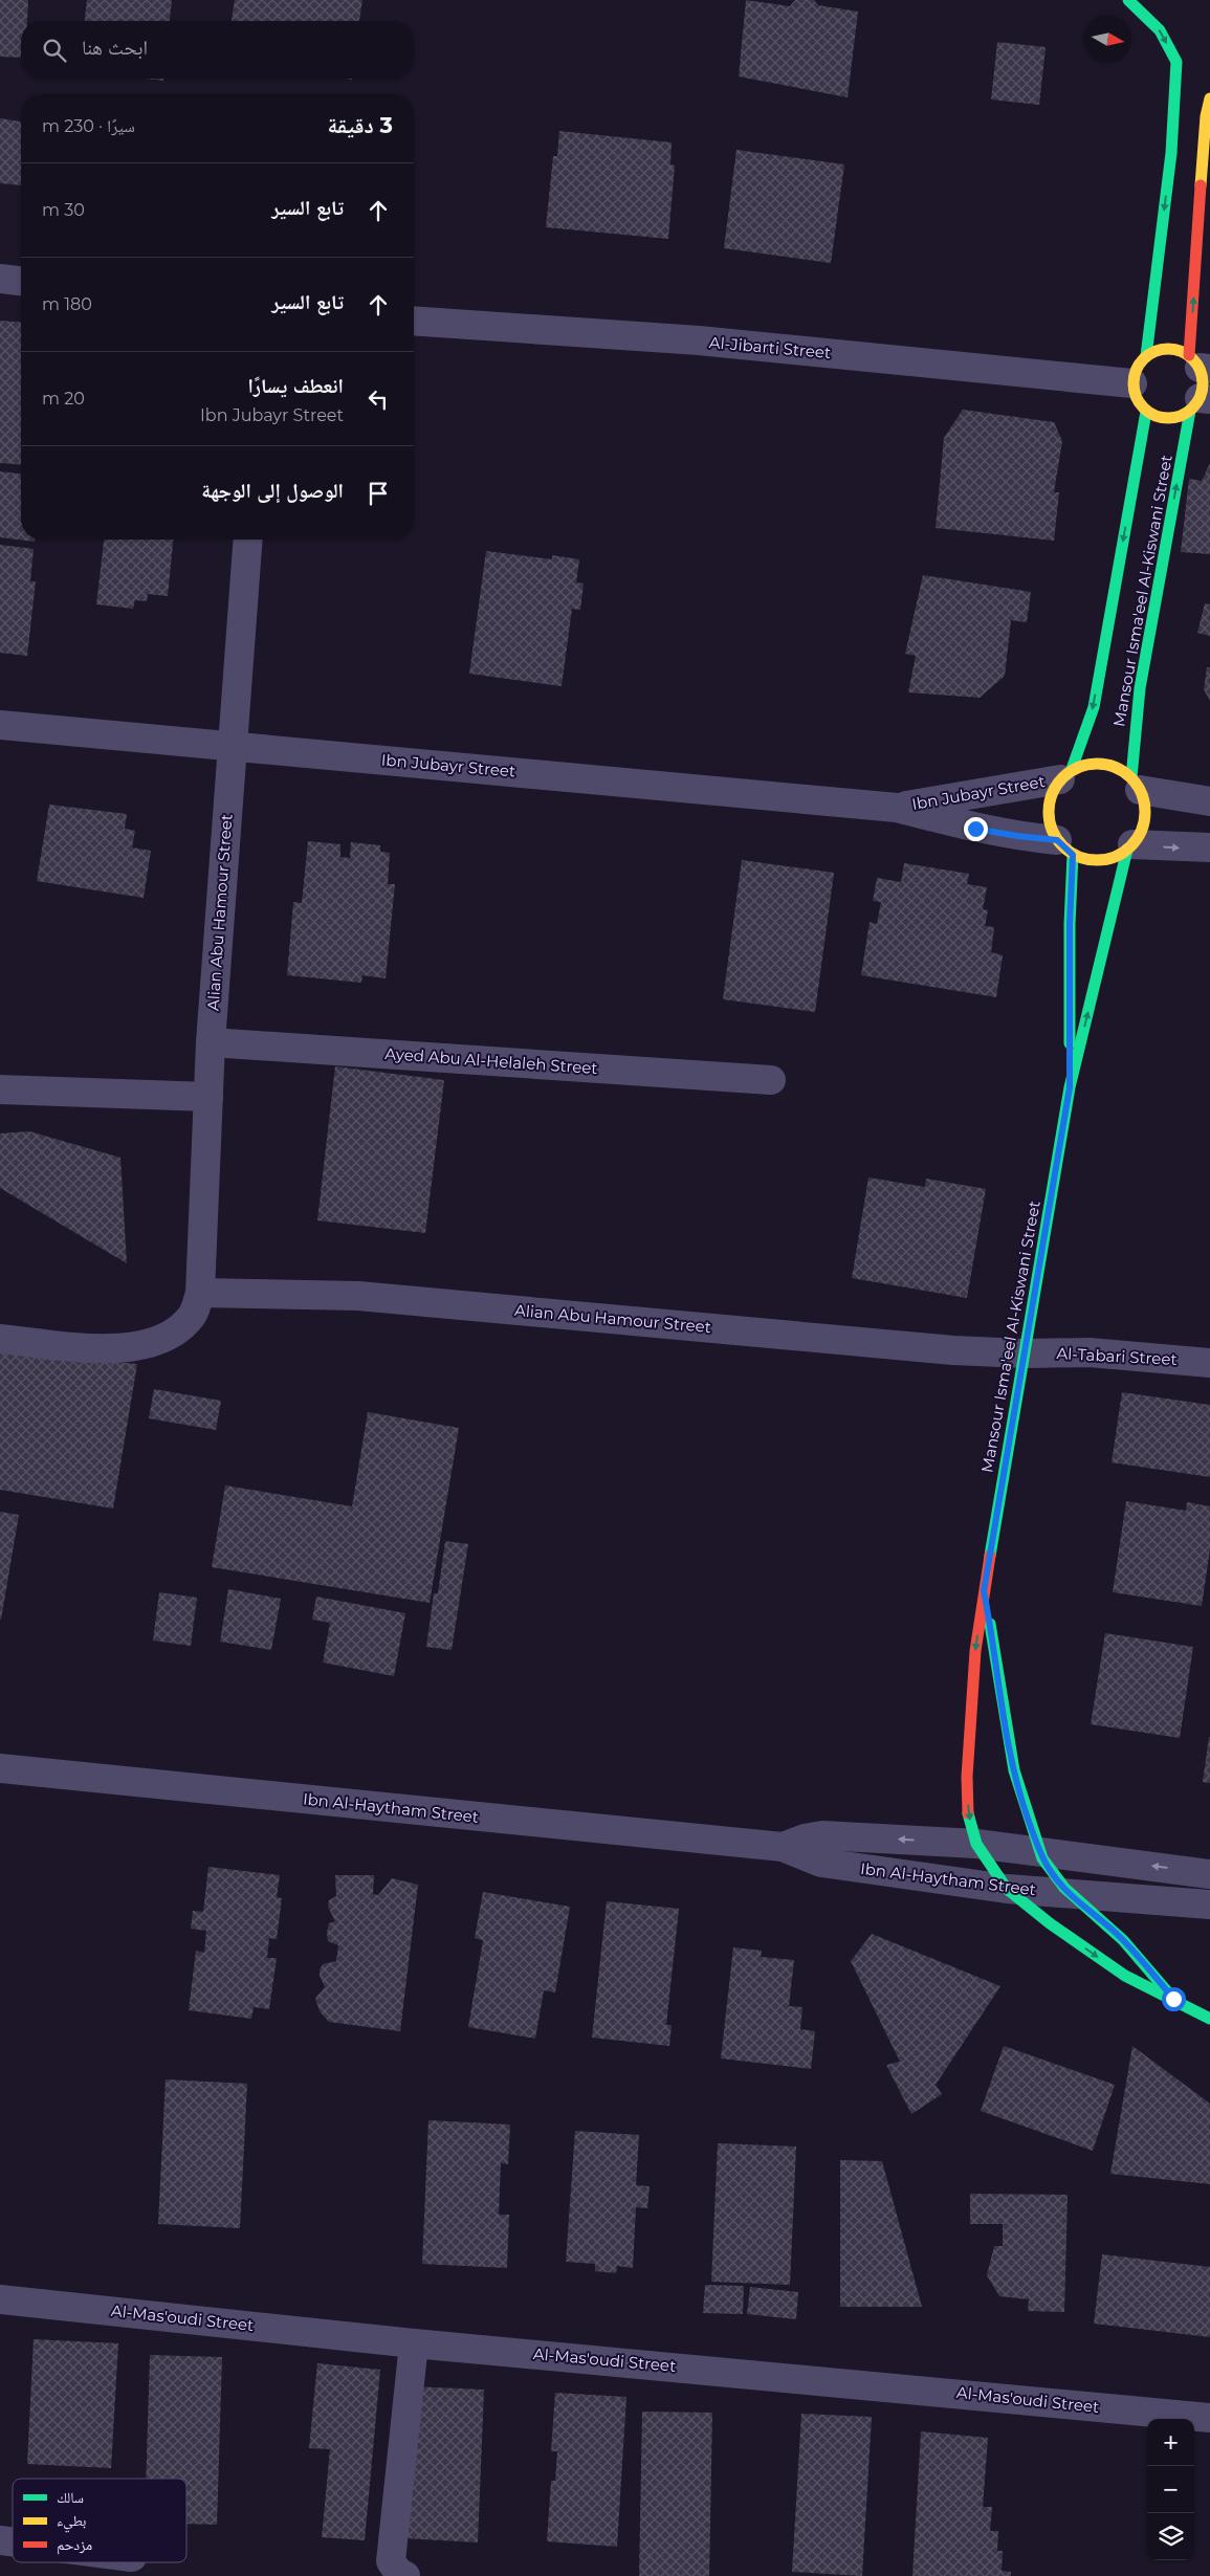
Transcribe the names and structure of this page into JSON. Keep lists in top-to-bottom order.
{
  "streets": {
    "street": [
      "Al-Jibarti Street",
      "Mansour Isma'eel Al-Kiswani Street",
      "Ibn Jubayr Street",
      "Alian Abu Hamour Street",
      "Ayed Abu Al-Helaleh Street",
      "Al-Tabari Street",
      "Ibn Al-Haytham Street",
      "Al-Mas'oudi Street"
    ]
  },
  "crossings": [
    ["Al-Jibarti Street", "Mansour Isma'eel Al-Kiswani Street"],
    ["Mansour Isma'eel Al-Kiswani Street", "Ibn Jubayr Street"],
    ["Mansour Isma'eel Al-Kiswani Street", "Alian Abu Hamour Street"],
    ["Mansour Isma'eel Al-Kiswani Street", "Al-Tabari Street"],
    ["Mansour Isma'eel Al-Kiswani Street", "Ibn Al-Haytham Street"],
    ["Ibn Jubayr Street", "Alian Abu Hamour Street"],
    ["Alian Abu Hamour Street", "Ayed Abu Al-Helaleh Street"],
    ["Alian Abu Hamour Street", "Al-Tabari Street"]
  ],
  "legend": ["سالك", "بطيء", "مزدحم"],
  "north": "right",
  "page": {
    "search": "ابحث هنا",
    "heading": ["3 دقيقة", "سيرًا · 230 m"],
    "list": [
      ["تابع السير", "30 m"],
      ["تابع السير", "180 m"],
      ["انعطف يسارًا", "Ibn Jubayr Street", "20 m"],
      "الوصول إلى الوجهة"
    ],
    "map_buttons": ["+", "−"]
  }
}
